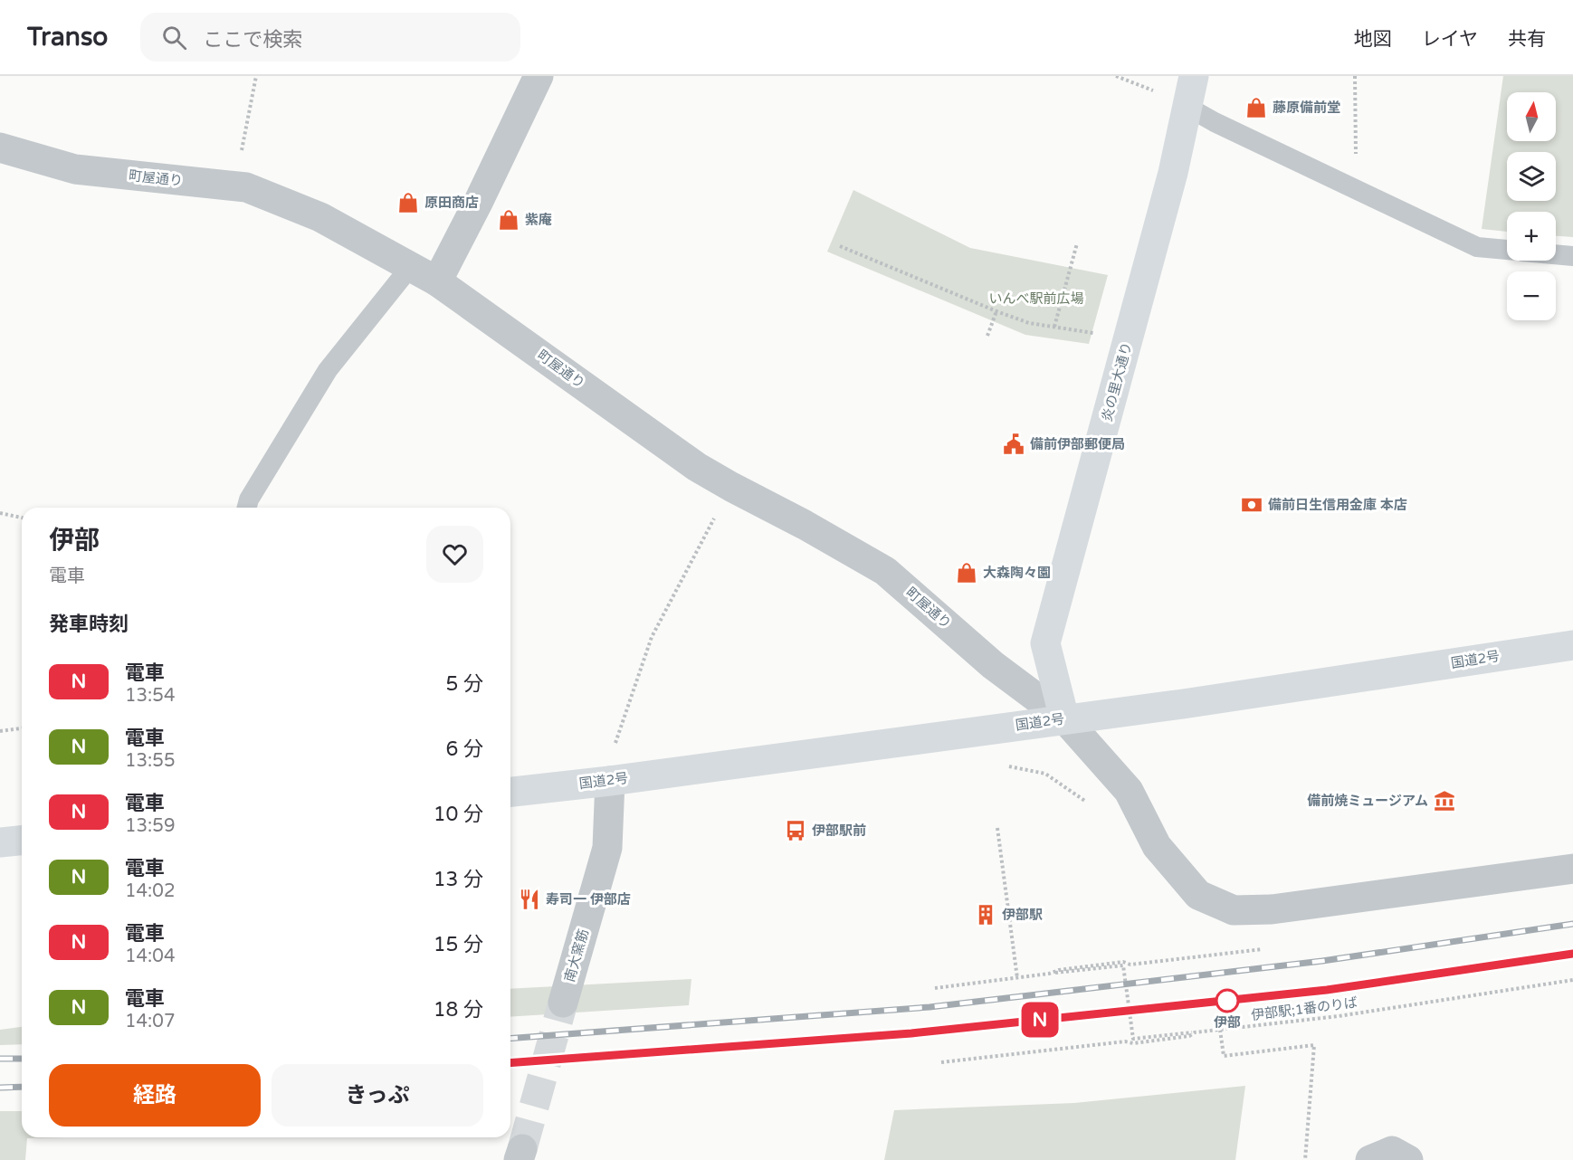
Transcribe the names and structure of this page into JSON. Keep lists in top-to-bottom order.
{
  "streets": {
    "main road": ["炎の里大通り", "国道2号"],
    "street": ["町屋通り", "南大窯筋"],
    "path": ["伊部駅;1番のりば"]
  },
  "crossings": [
    ["町屋通り", "炎の里大通り"],
    ["町屋通り", "国道2号"],
    ["炎の里大通り", "国道2号"],
    ["国道2号", "南大窯筋"]
  ],
  "parks": ["いんべ駅前広場"],
  "places": {
    "shop": [
      "藤原備前堂",
      "原田商店",
      "紫庵",
      "大森陶々園"
    ],
    "public building": ["備前伊部郵便局"],
    "bank": ["備前日生信用金庫 本店"],
    "museum": ["備前焼ミュージアム"],
    "bus stop": ["伊部駅前"],
    "restaurant": ["寿司一 伊部店"],
    "building": ["伊部駅"],
    "other": ["伊部"]
  },
  "north": "top",
  "page": {
    "header": "Transo",
    "search": "ここで検索",
    "nav": ["地図", "レイヤ", "共有"],
    "on_map": "N",
    "map_buttons": ["+", "−"],
    "heading": [
      ["伊部", "電車"],
      "発車時刻"
    ],
    "list": [
      {
        "mark": "N",
        "name": "電車",
        "note": "13:54",
        "value": "5 分"
      },
      {
        "mark": "N",
        "name": "電車",
        "note": "13:55",
        "value": "6 分"
      },
      {
        "mark": "N",
        "name": "電車",
        "note": "13:59",
        "value": "10 分"
      },
      {
        "mark": "N",
        "name": "電車",
        "note": "14:02",
        "value": "13 分"
      },
      {
        "mark": "N",
        "name": "電車",
        "note": "14:04",
        "value": "15 分"
      },
      {
        "mark": "N",
        "name": "電車",
        "note": "14:07",
        "value": "18 分"
      }
    ],
    "buttons": ["経路", "きっぷ"]
  }
}
